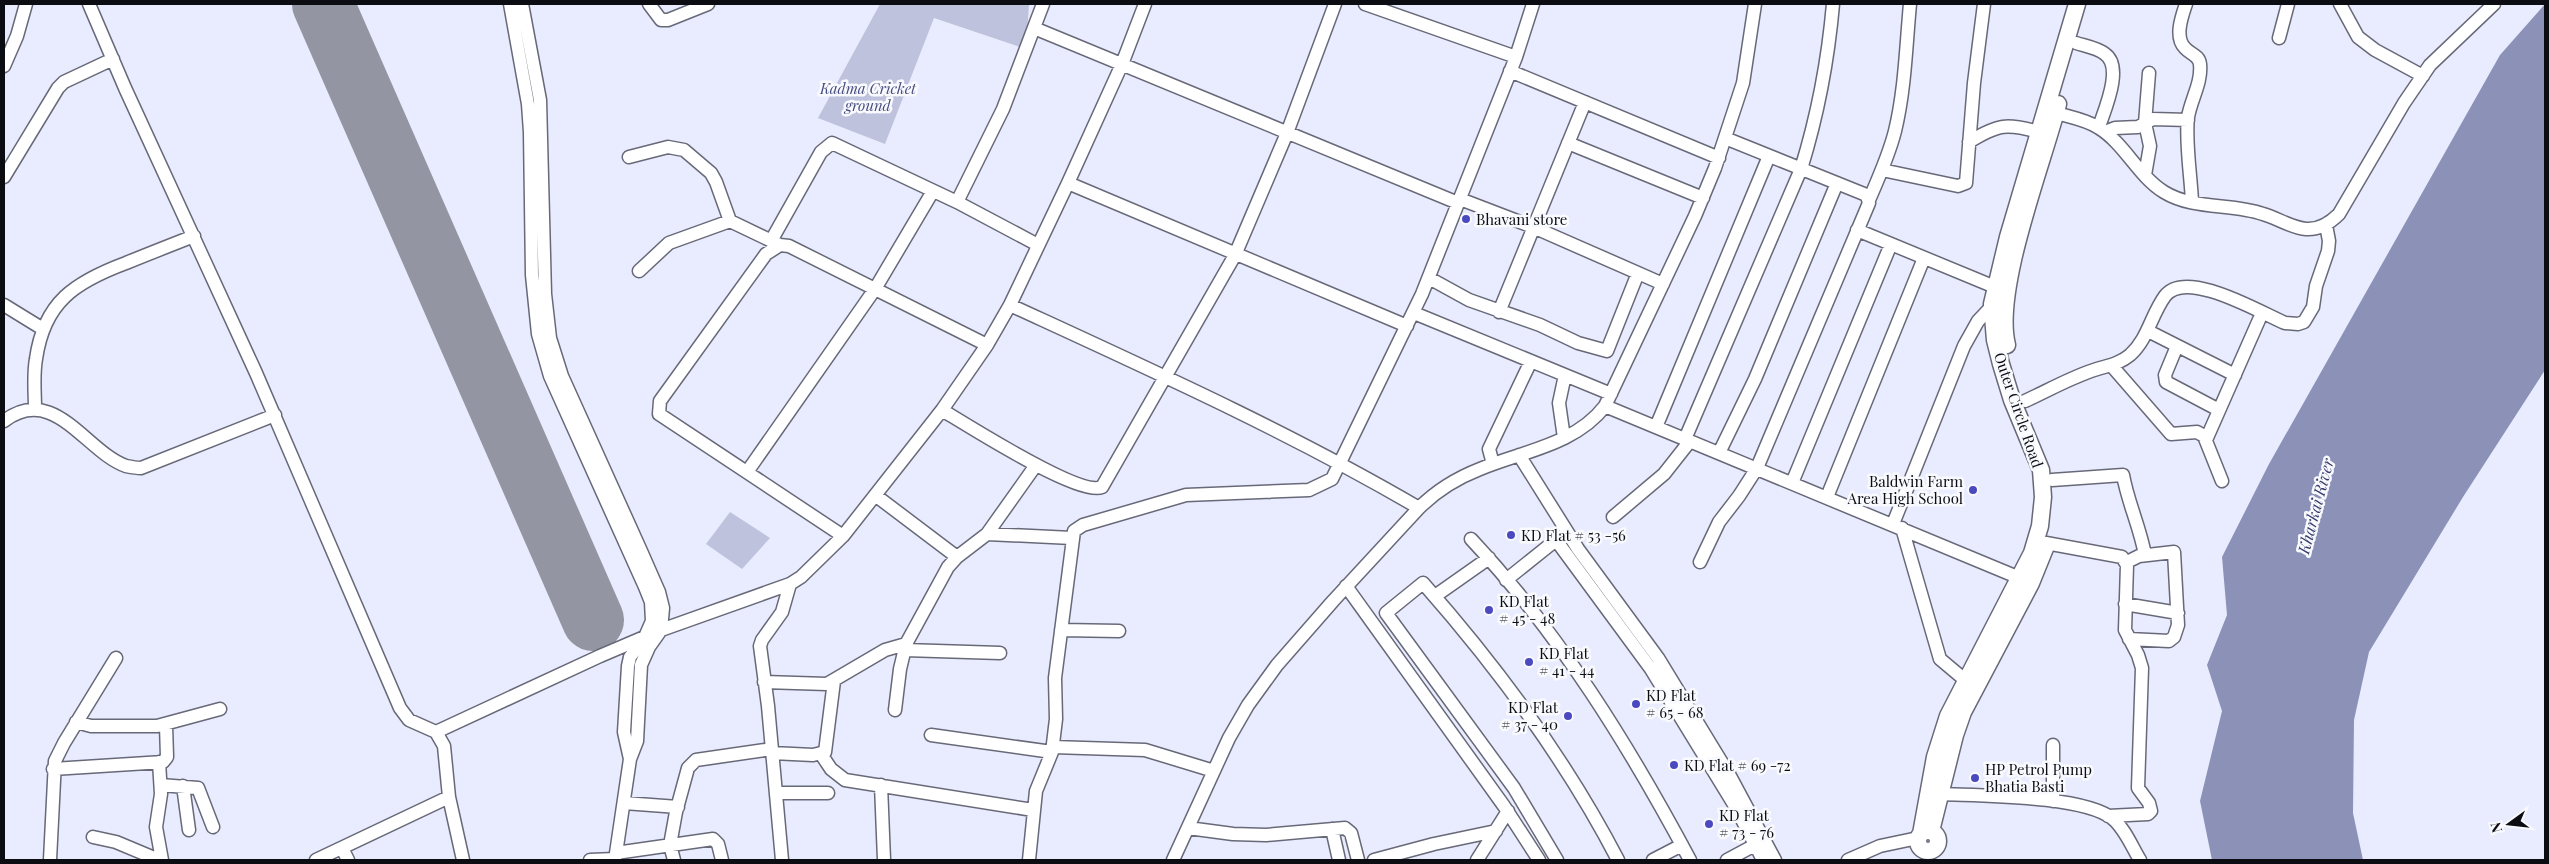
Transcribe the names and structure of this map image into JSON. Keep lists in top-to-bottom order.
{
  "streets": {
    "main road": ["Outer Circle Road"]
  },
  "water": ["Kharkai River"],
  "parks": ["Kadma Cricket ground"],
  "places": [
    "Bhavani store",
    "Baldwin Farm Area High School",
    "KD Flat # 53 -56",
    "KD Flat # 45 - 48",
    "KD Flat # 41 - 44",
    "KD Flat # 65 - 68",
    "KD Flat # 37 - 40",
    "KD Flat # 69 -72",
    "HP Petrol Pump Bhatia Basti",
    "KD Flat # 73 - 76"
  ],
  "north": "left"
}
